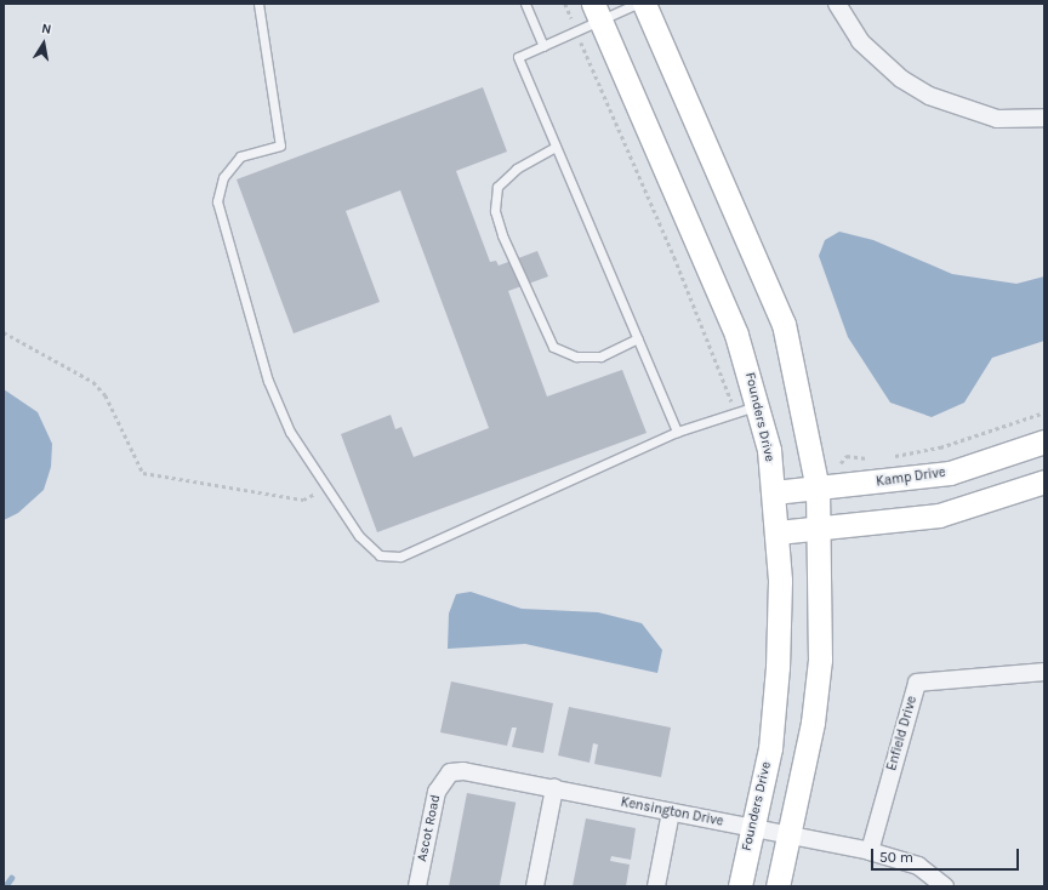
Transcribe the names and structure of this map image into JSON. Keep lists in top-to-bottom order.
{
  "streets": {
    "main road": ["Founders Drive", "Kamp Drive"],
    "street": ["Enfield Drive", "Kensington Drive", "Ascot Road"]
  },
  "crossings": [
    ["Founders Drive", "Kamp Drive"],
    ["Founders Drive", "Kensington Drive"],
    ["Enfield Drive", "Kensington Drive"],
    ["Kensington Drive", "Ascot Road"]
  ],
  "scale_bar": "50 m",
  "north": "top"
}
